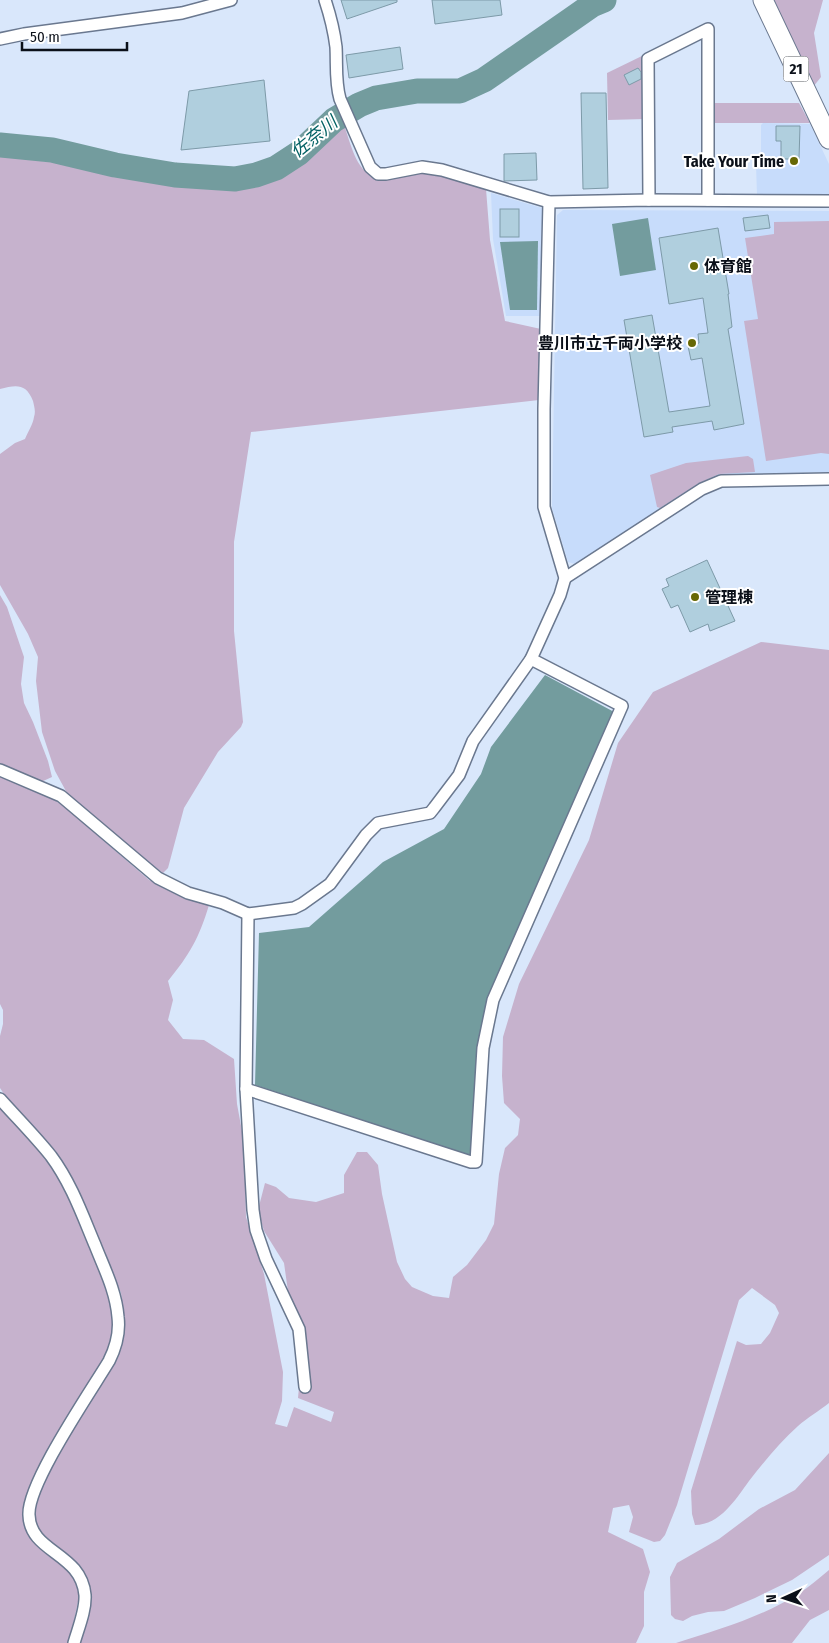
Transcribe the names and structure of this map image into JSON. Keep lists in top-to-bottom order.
{
  "streets": {
    "main road": ["21"]
  },
  "water": ["佐奈川"],
  "places": [
    "Take Your Time",
    "体育館",
    "豊川市立千両小学校",
    "管理棟"
  ],
  "scale_bar": "50 m",
  "north": "left"
}
